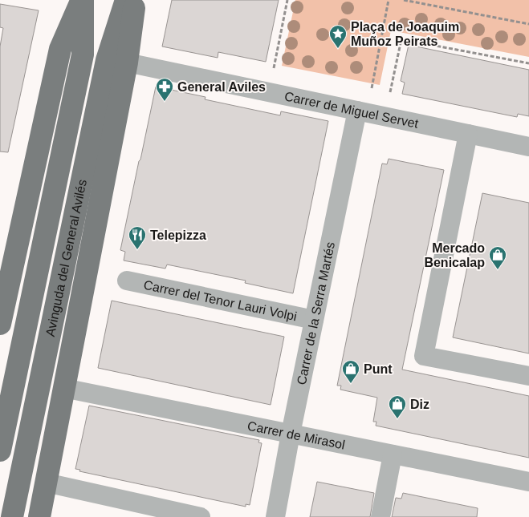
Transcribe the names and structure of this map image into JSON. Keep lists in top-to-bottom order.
{
  "streets": {
    "main road": ["Avinguda del General Avilés"],
    "street": [
      "Carrer de Miguel Servet",
      "Carrer del Tenor Lauri Volpi",
      "Carrer de la Serra Martés",
      "Carrer de Mirasol"
    ]
  },
  "crossings": [
    ["Carrer de Miguel Servet", "Avinguda del General Avilés"],
    ["Carrer de Miguel Servet", "Carrer de la Serra Martés"],
    ["Avinguda del General Avilés", "Carrer de Mirasol"],
    ["Carrer del Tenor Lauri Volpi", "Carrer de la Serra Martés"],
    ["Carrer de la Serra Martés", "Carrer de Mirasol"]
  ],
  "places": {
    "place": ["Plaça de Joaquim Muñoz Peirats"],
    "pharmacy": ["General Aviles"],
    "restaurant": ["Telepizza"],
    "shop": ["Mercado Benicalap", "Punt", "Diz"]
  }
}
